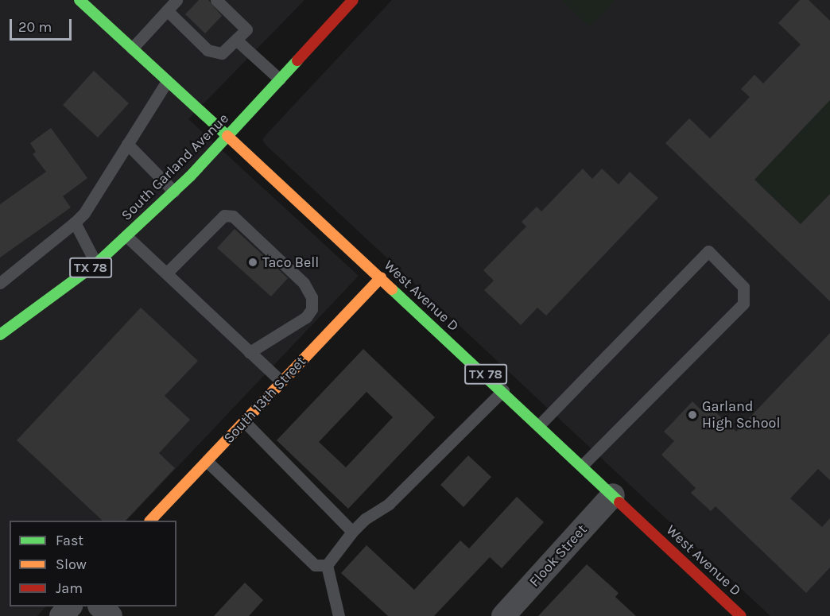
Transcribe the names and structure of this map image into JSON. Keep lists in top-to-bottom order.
{
  "streets": {
    "main road": [
      "South Garland Avenue",
      "TX 78",
      "West Avenue D",
      "South 13th Street"
    ],
    "street": ["Flook Street"]
  },
  "crossings": [
    ["South Garland Avenue", "West Avenue D"],
    ["West Avenue D", "South 13th Street"],
    ["West Avenue D", "Flook Street"]
  ],
  "places": ["Taco Bell", "Garland High School"],
  "legend": ["Fast", "Slow", "Jam"],
  "scale_bar": "20 m"
}
